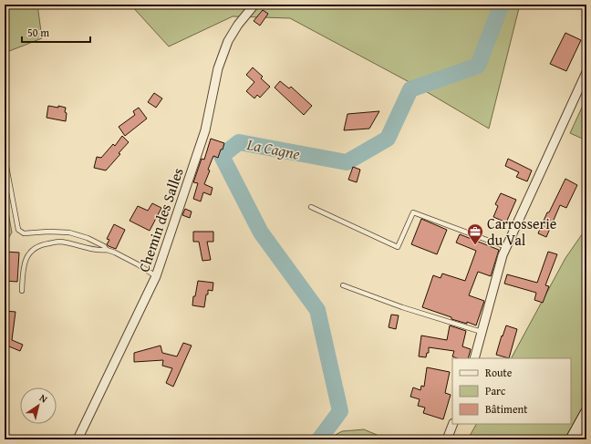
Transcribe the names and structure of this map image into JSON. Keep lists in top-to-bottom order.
{
  "streets": {
    "street": ["Chemin des Salles"]
  },
  "water": ["La Cagne"],
  "places": {
    "office": ["Carrosserie du Val"]
  },
  "legend": ["Route", "Parc", "Bâtiment"],
  "scale_bar": "50 m",
  "north": "top right"
}
